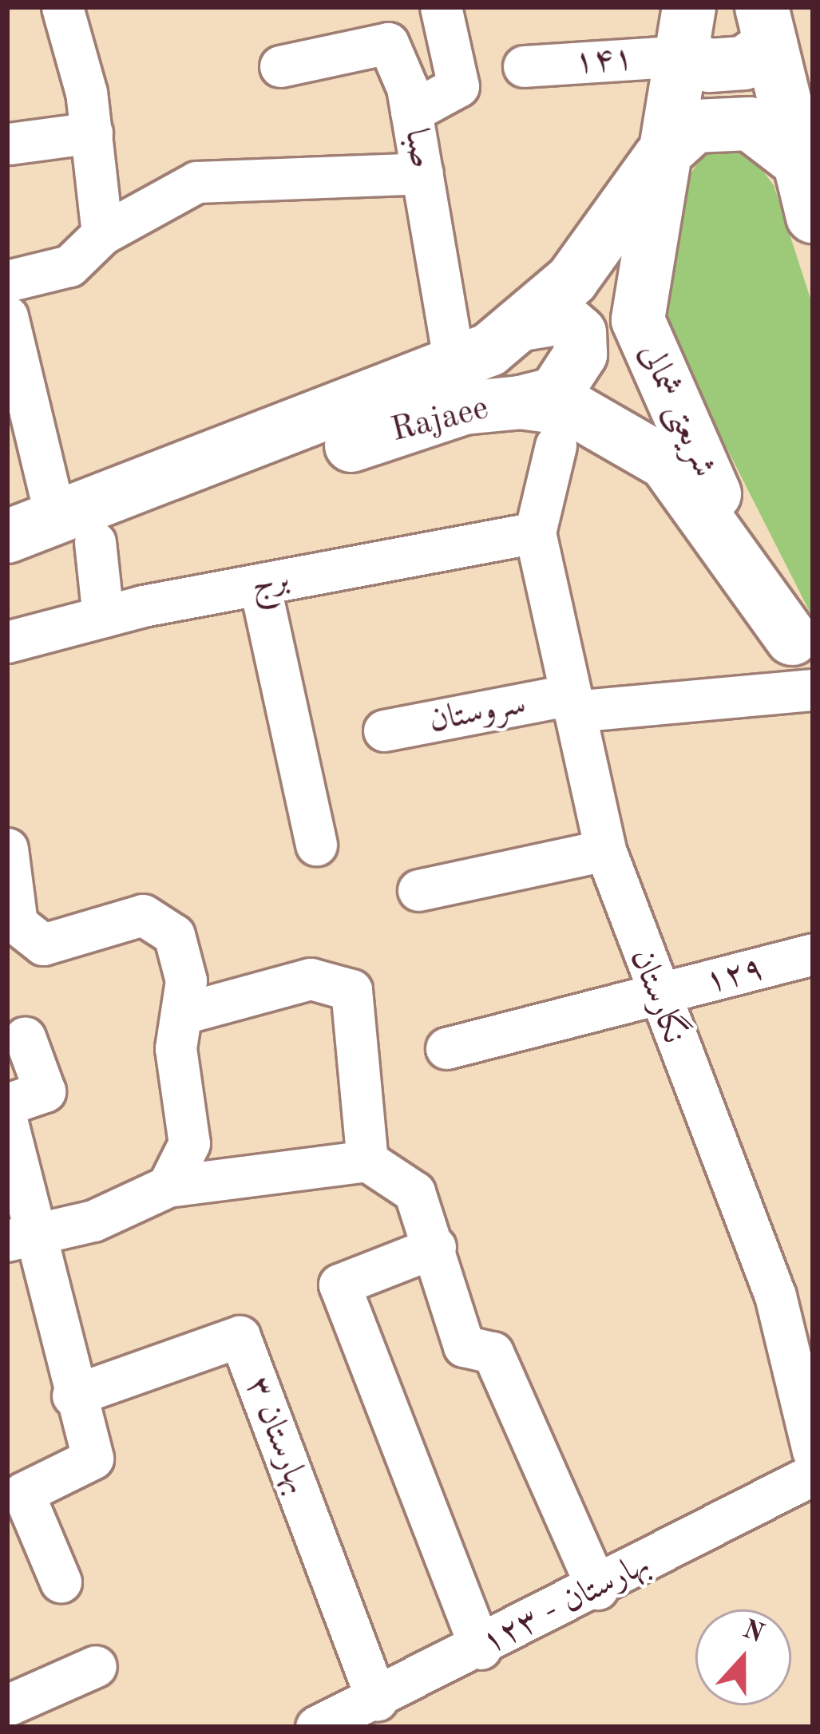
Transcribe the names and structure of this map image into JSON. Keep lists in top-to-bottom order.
{
  "streets": {
    "main road": ["شریعتی شمالی", "Rajaee"],
    "street": [
      "۱۴۱",
      "صبا",
      "برج",
      "سروستان",
      "۱۲۹",
      "نگارستان",
      "بهارستان ۳",
      "بهارستان - ۱۲۳"
    ]
  },
  "crossings": [
    ["۱۴۱", "شریعتی شمالی"],
    ["صبا", "Rajaee"],
    ["شریعتی شمالی", "Rajaee"],
    ["برج", "نگارستان"],
    ["سروستان", "نگارستان"],
    ["۱۲۹", "نگارستان"],
    ["بهارستان ۳", "بهارستان - ۱۲۳"]
  ],
  "north": "top"
}
